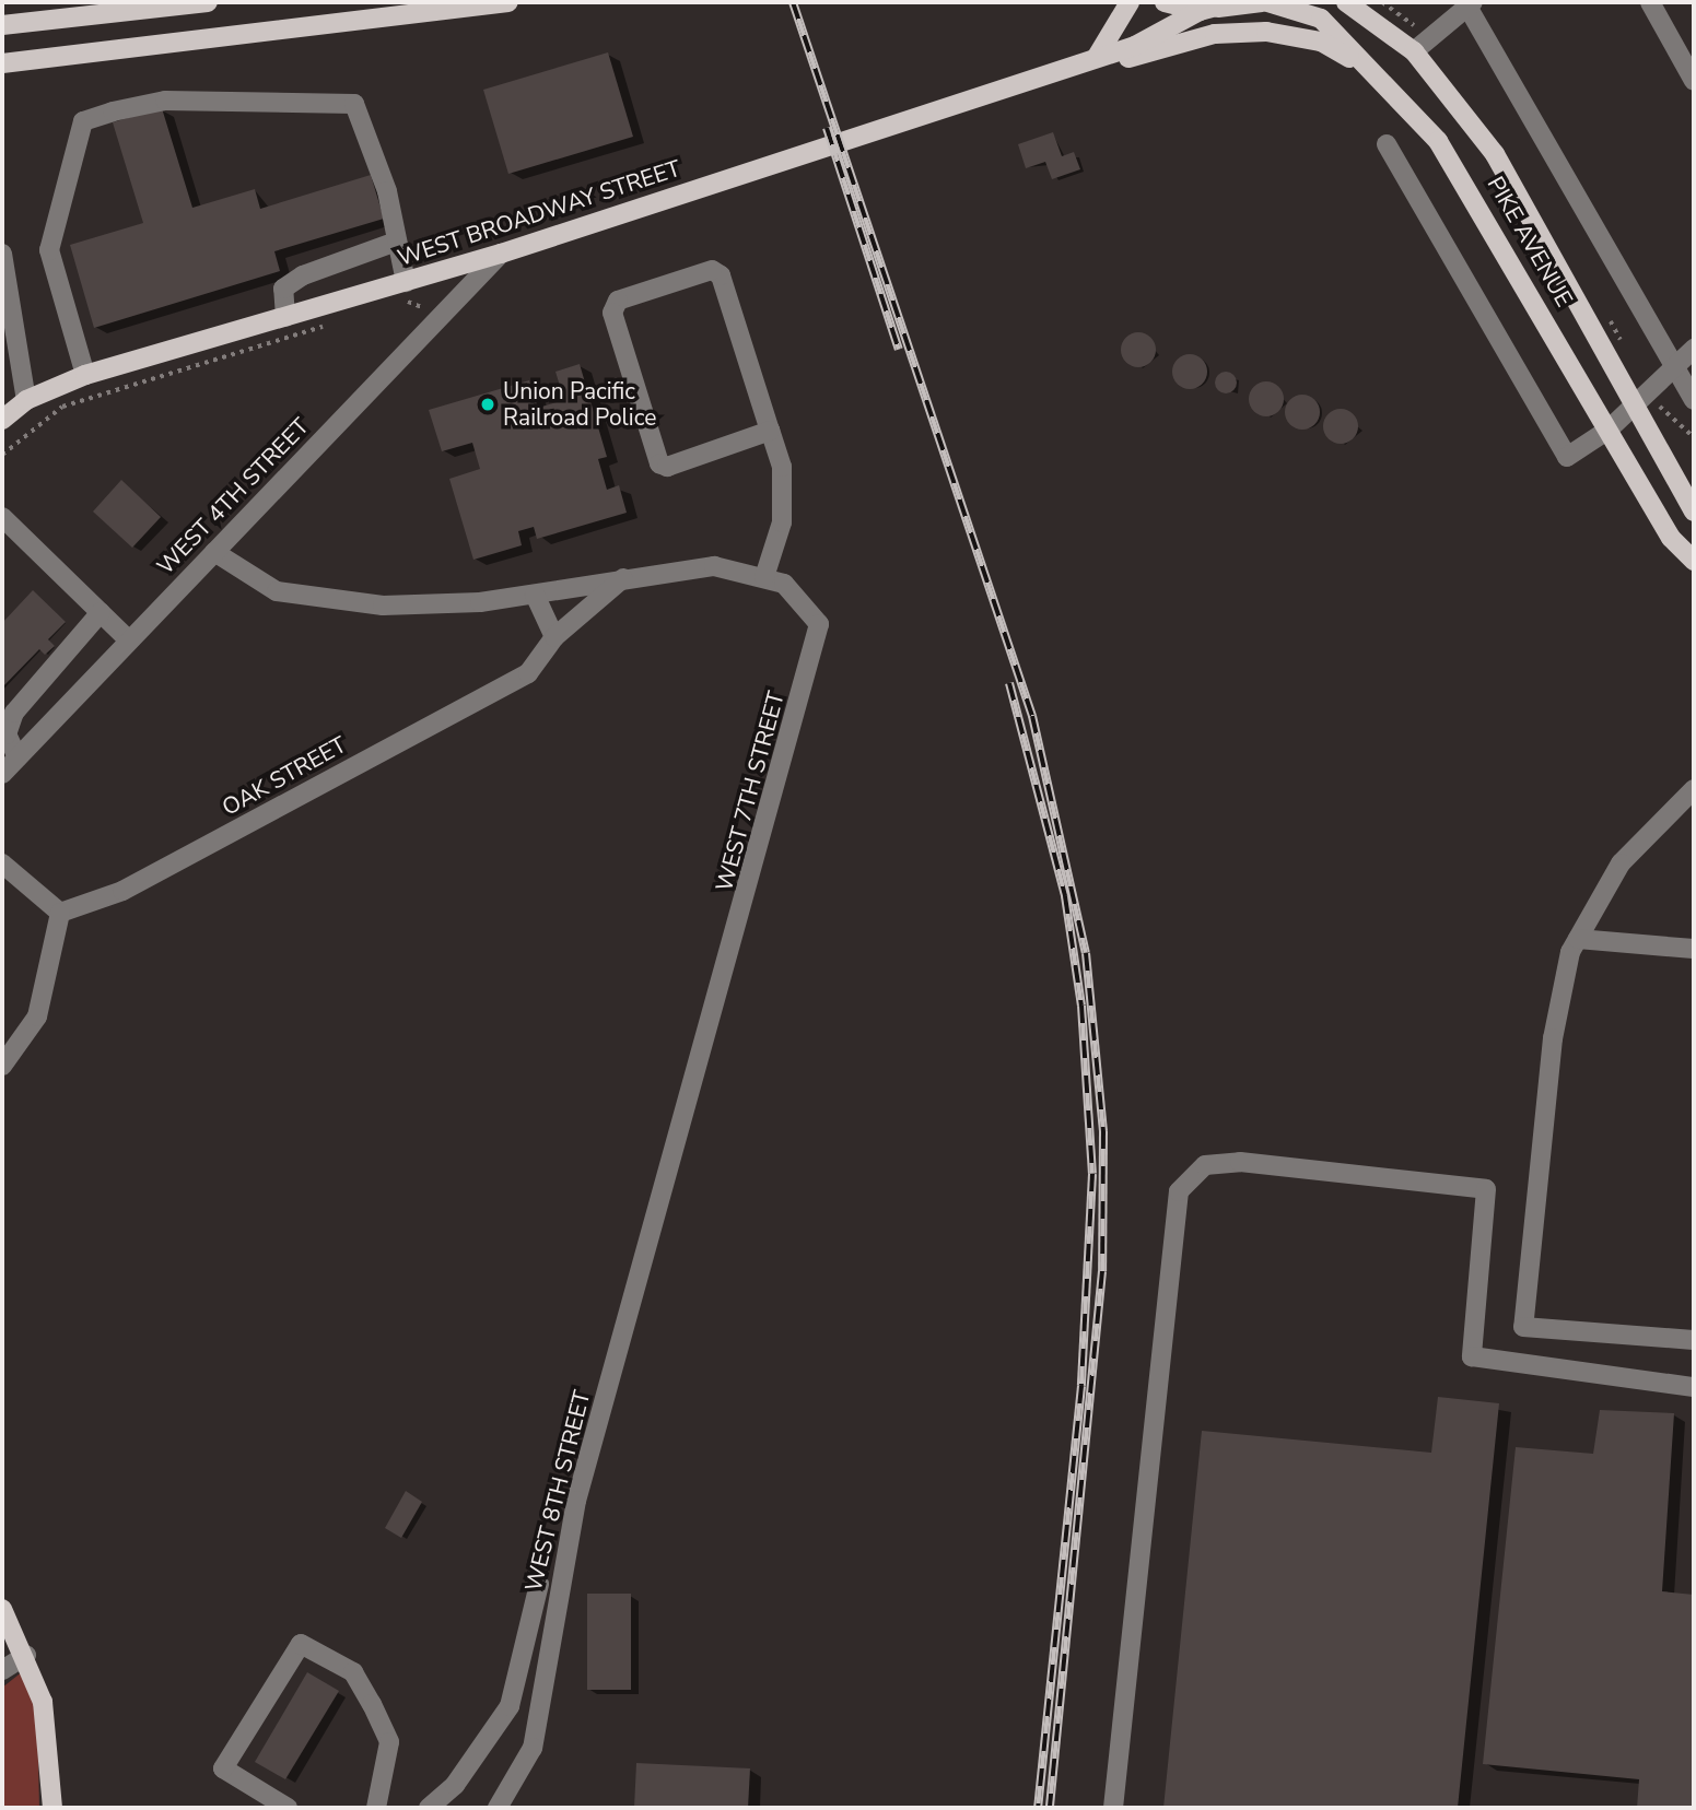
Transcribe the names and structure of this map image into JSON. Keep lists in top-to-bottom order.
{
  "streets": {
    "main road": ["WEST BROADWAY STREET", "PIKE AVENUE"],
    "street": [
      "WEST 4TH STREET",
      "OAK STREET",
      "WEST 7TH STREET",
      "WEST 8TH STREET"
    ]
  },
  "crossings": [
    ["WEST BROADWAY STREET", "PIKE AVENUE"],
    ["WEST BROADWAY STREET", "WEST 4TH STREET"],
    ["OAK STREET", "WEST 7TH STREET"],
    ["WEST 7TH STREET", "WEST 8TH STREET"]
  ],
  "places": ["Union Pacific Railroad Police"]
}
